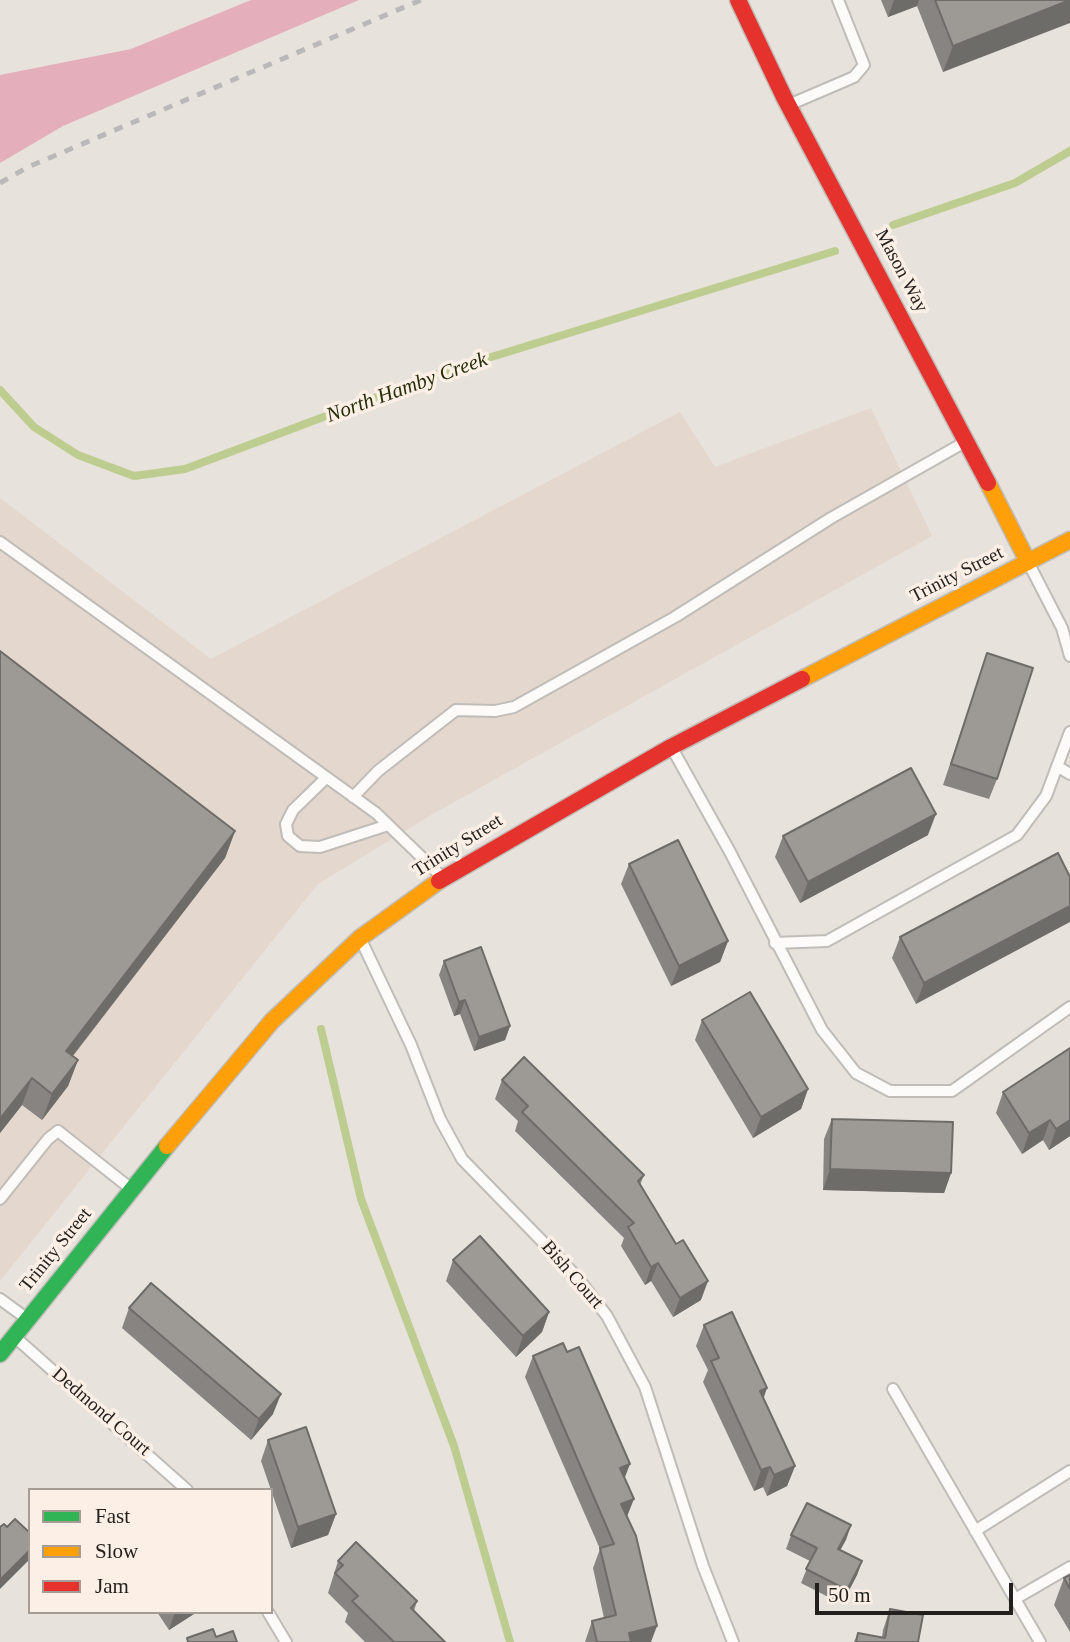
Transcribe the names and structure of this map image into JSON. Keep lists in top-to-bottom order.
{
  "streets": {
    "street": ["Mason Way", "Trinity Street"],
    "lane": ["Bish Court", "Dedmond Court"]
  },
  "crossings": [
    ["Mason Way", "Trinity Street"],
    ["Trinity Street", "Bish Court"],
    ["Trinity Street", "Dedmond Court"]
  ],
  "water": ["North Hamby Creek"],
  "legend": ["Fast", "Slow", "Jam"],
  "scale_bar": "50 m"
}
